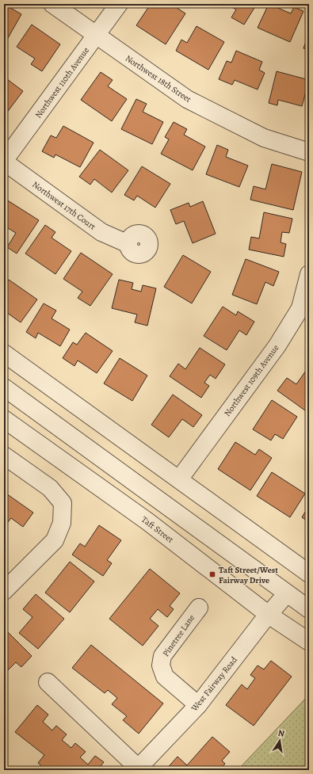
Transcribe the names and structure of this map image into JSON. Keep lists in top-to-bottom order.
{
  "streets": {
    "street": [
      "Northwest 18th Street",
      "Northwest 110th Avenue",
      "Northwest 17th Court",
      "Northwest 109th Avenue",
      "Taft Street",
      "Pinetree Lane",
      "West Fairway Road"
    ]
  },
  "crossings": [
    ["Northwest 18th Street", "Northwest 110th Avenue"],
    ["Northwest 110th Avenue", "Northwest 17th Court"],
    ["Taft Street", "West Fairway Road"],
    ["Pinetree Lane", "West Fairway Road"]
  ],
  "places": {
    "transit": ["Taft Street/West Fairway Drive"]
  },
  "north": "top"
}
